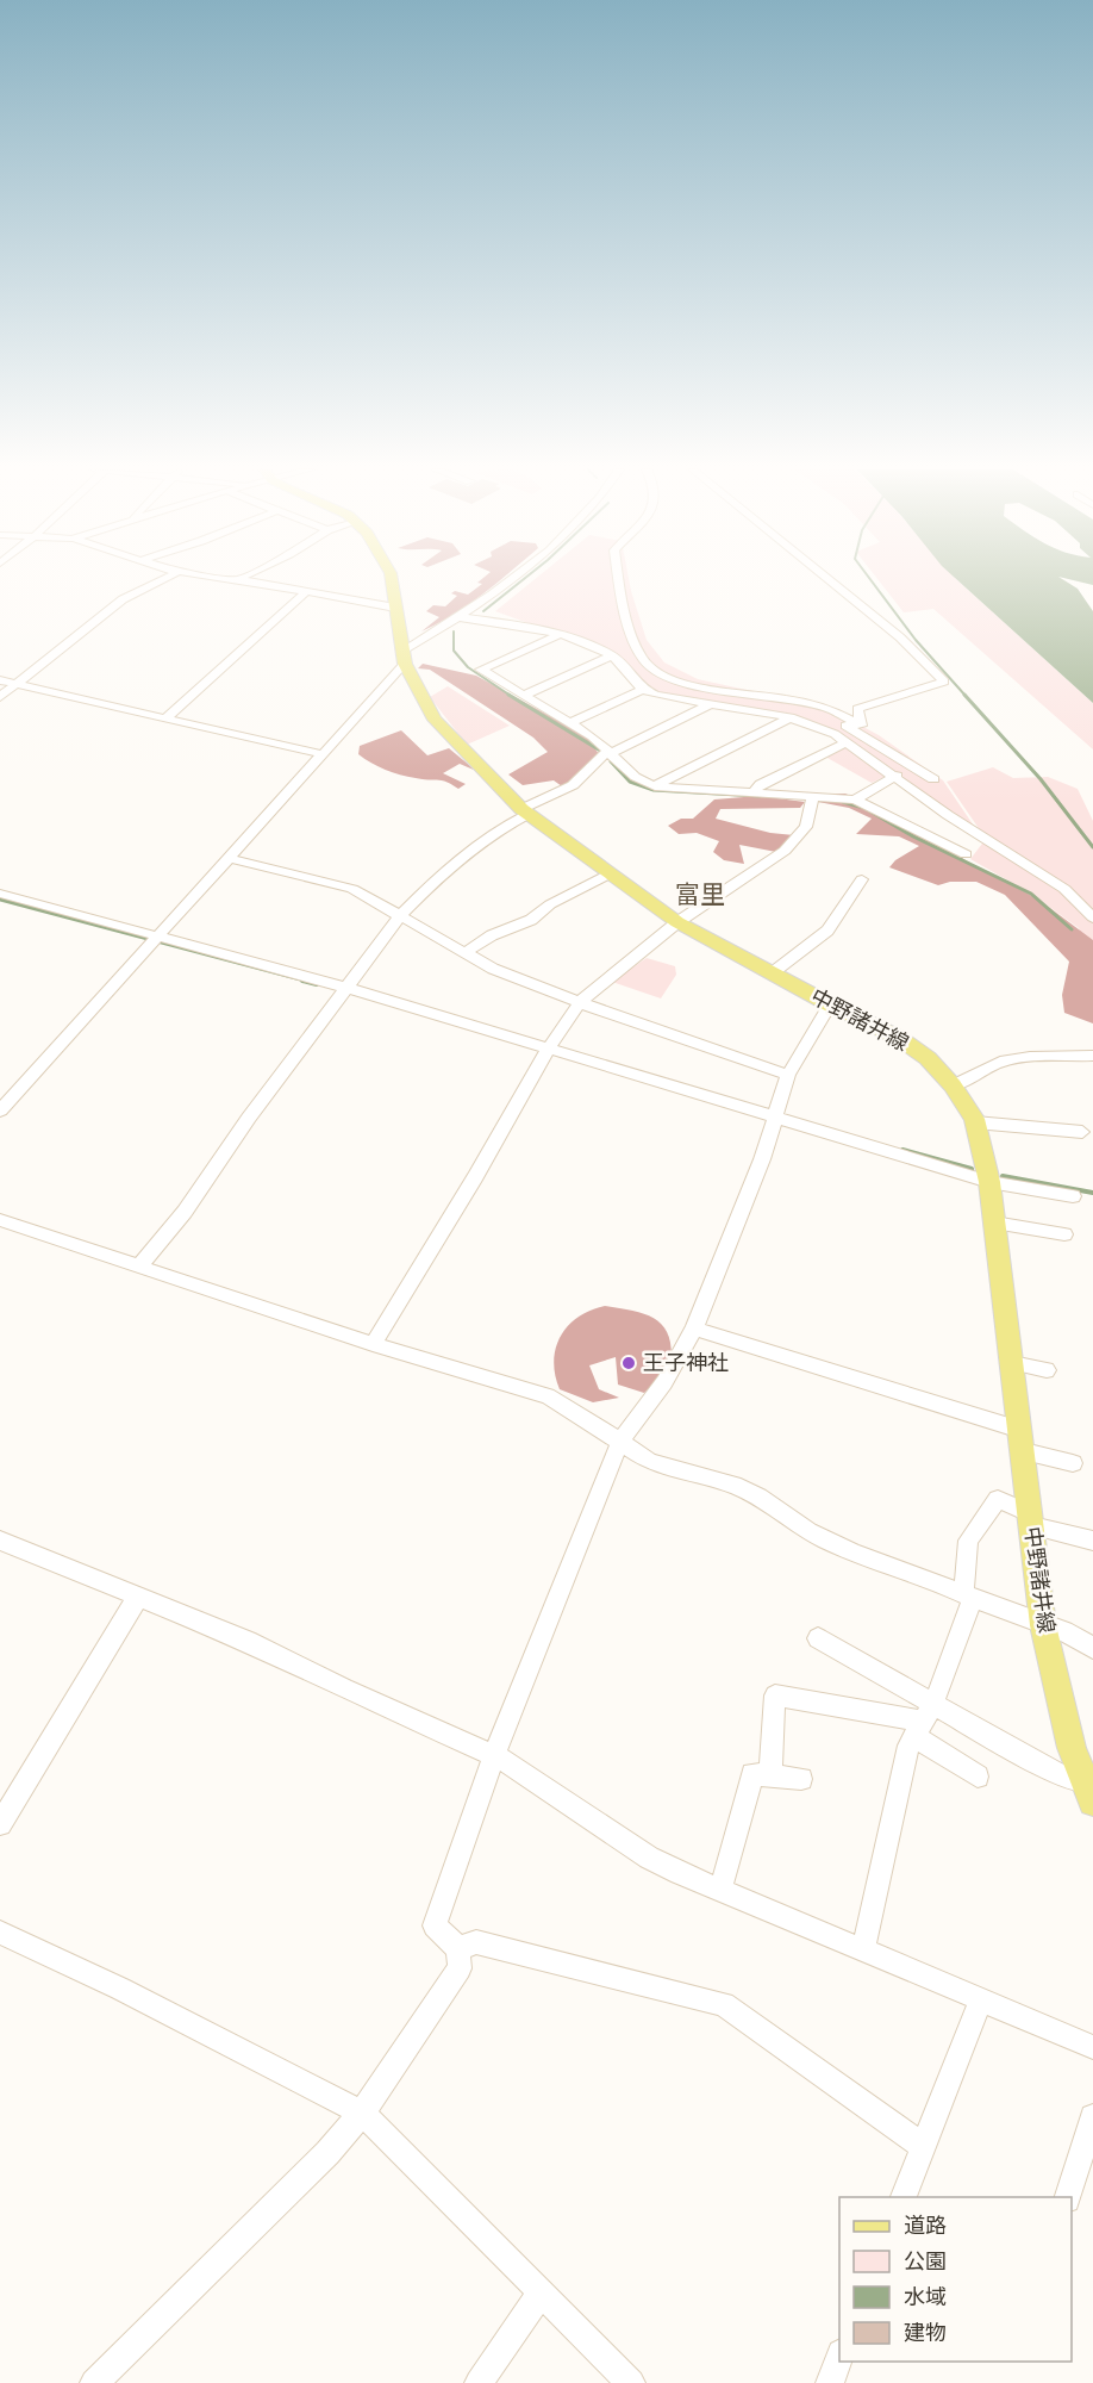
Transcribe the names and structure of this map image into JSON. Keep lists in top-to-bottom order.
{
  "streets": {
    "main road": ["中野諸井線"]
  },
  "districts": ["富里"],
  "places": ["王子神社"],
  "legend": [
    "道路",
    "公園",
    "水域",
    "建物"
  ]
}
